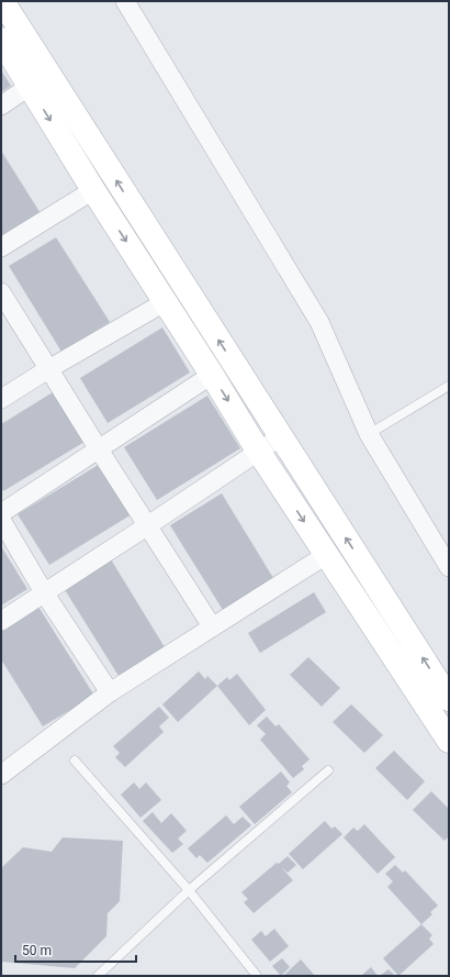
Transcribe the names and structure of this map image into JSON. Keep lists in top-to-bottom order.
{
  "scale_bar": "50 m"
}
